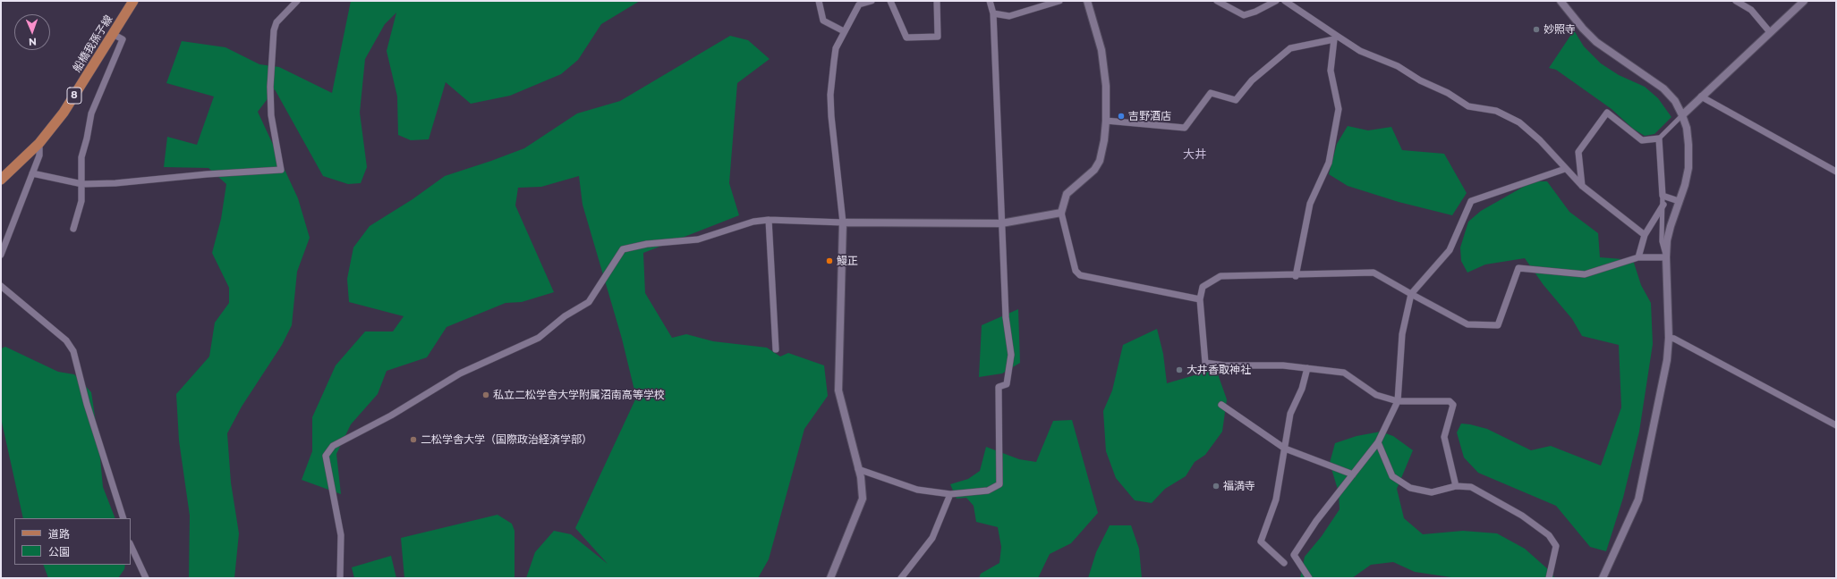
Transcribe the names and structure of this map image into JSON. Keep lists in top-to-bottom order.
{
  "streets": {
    "main road": ["船橋我孫子線", "8"]
  },
  "districts": ["大井"],
  "places": [
    "妙照寺",
    "吉野酒店",
    "鰻正",
    "大井香取神社",
    "私立二松学舎大学附属沼南高等学校",
    "二松学舎大学（国際政治経済学部）",
    "福満寺"
  ],
  "legend": ["道路", "公園"],
  "north": "bottom"
}
